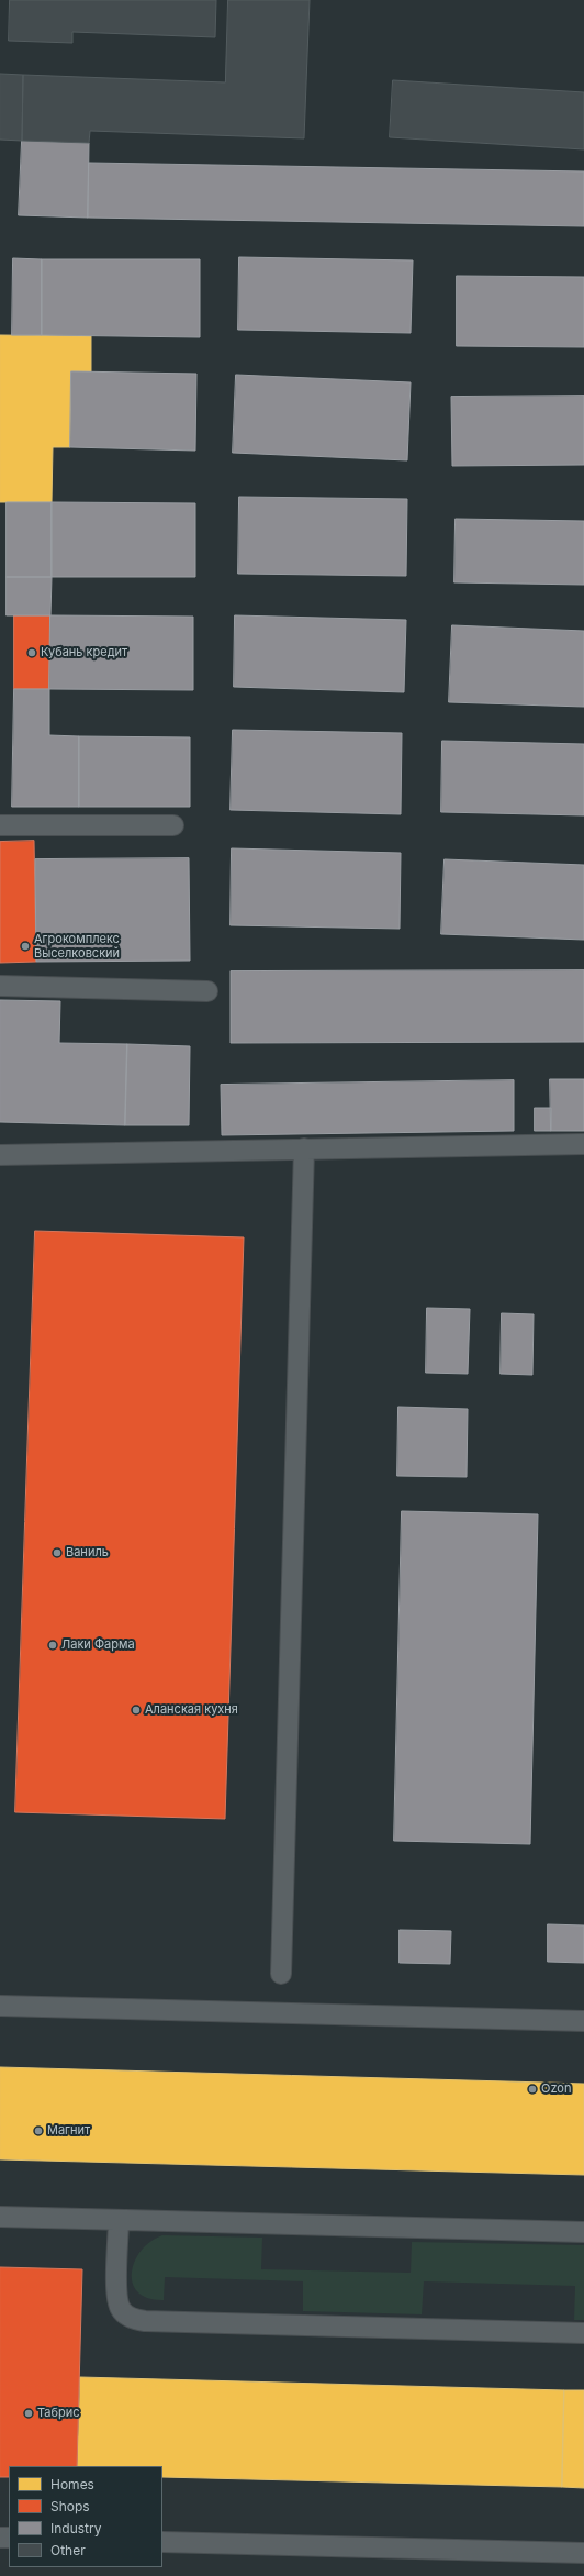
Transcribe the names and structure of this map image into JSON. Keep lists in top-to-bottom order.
{
  "places": [
    "Кубань кредит",
    "Агрокомплекс Выселковский",
    "Ваниль",
    "Лаки Фарма",
    "Аланская кухня",
    "Ozon",
    "Магнит",
    "Табрис"
  ],
  "legend": [
    "Homes",
    "Shops",
    "Industry",
    "Other"
  ]
}
